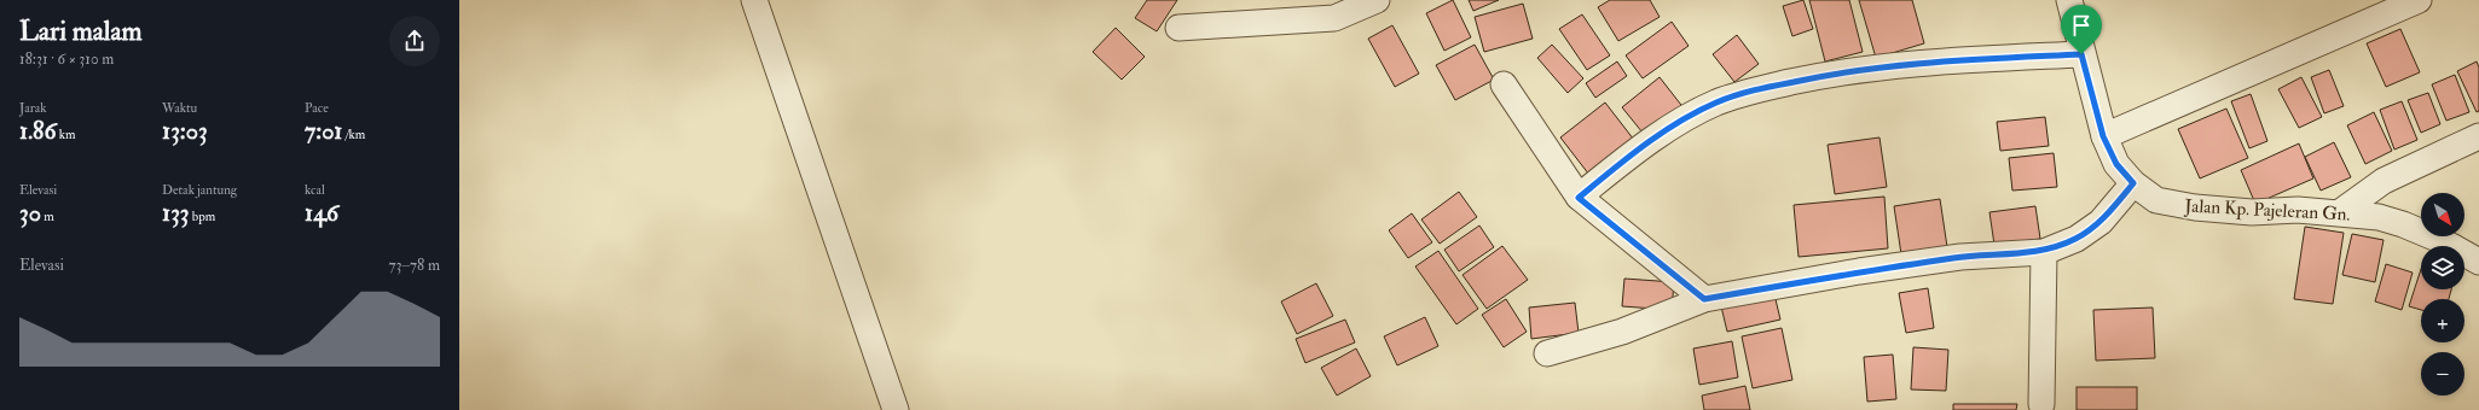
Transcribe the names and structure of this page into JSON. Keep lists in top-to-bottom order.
{
  "streets": {
    "street": ["Jalan Kp. Pajeleran Gn."]
  },
  "north": "bottom right",
  "page": {
    "heading": ["Lari malam", "18:31 · 6 × 310 m"],
    "stats": [
      ["Jarak", "1.86 km"],
      ["Waktu", "13:03"],
      ["Pace", "7:01 /km"],
      ["Elevasi", "30 m"],
      ["Detak jantung", "133 bpm"],
      ["kcal", "146"]
    ],
    "map_buttons": ["+", "−"],
    "chart": ["Elevasi", "73–78 m"]
  }
}
